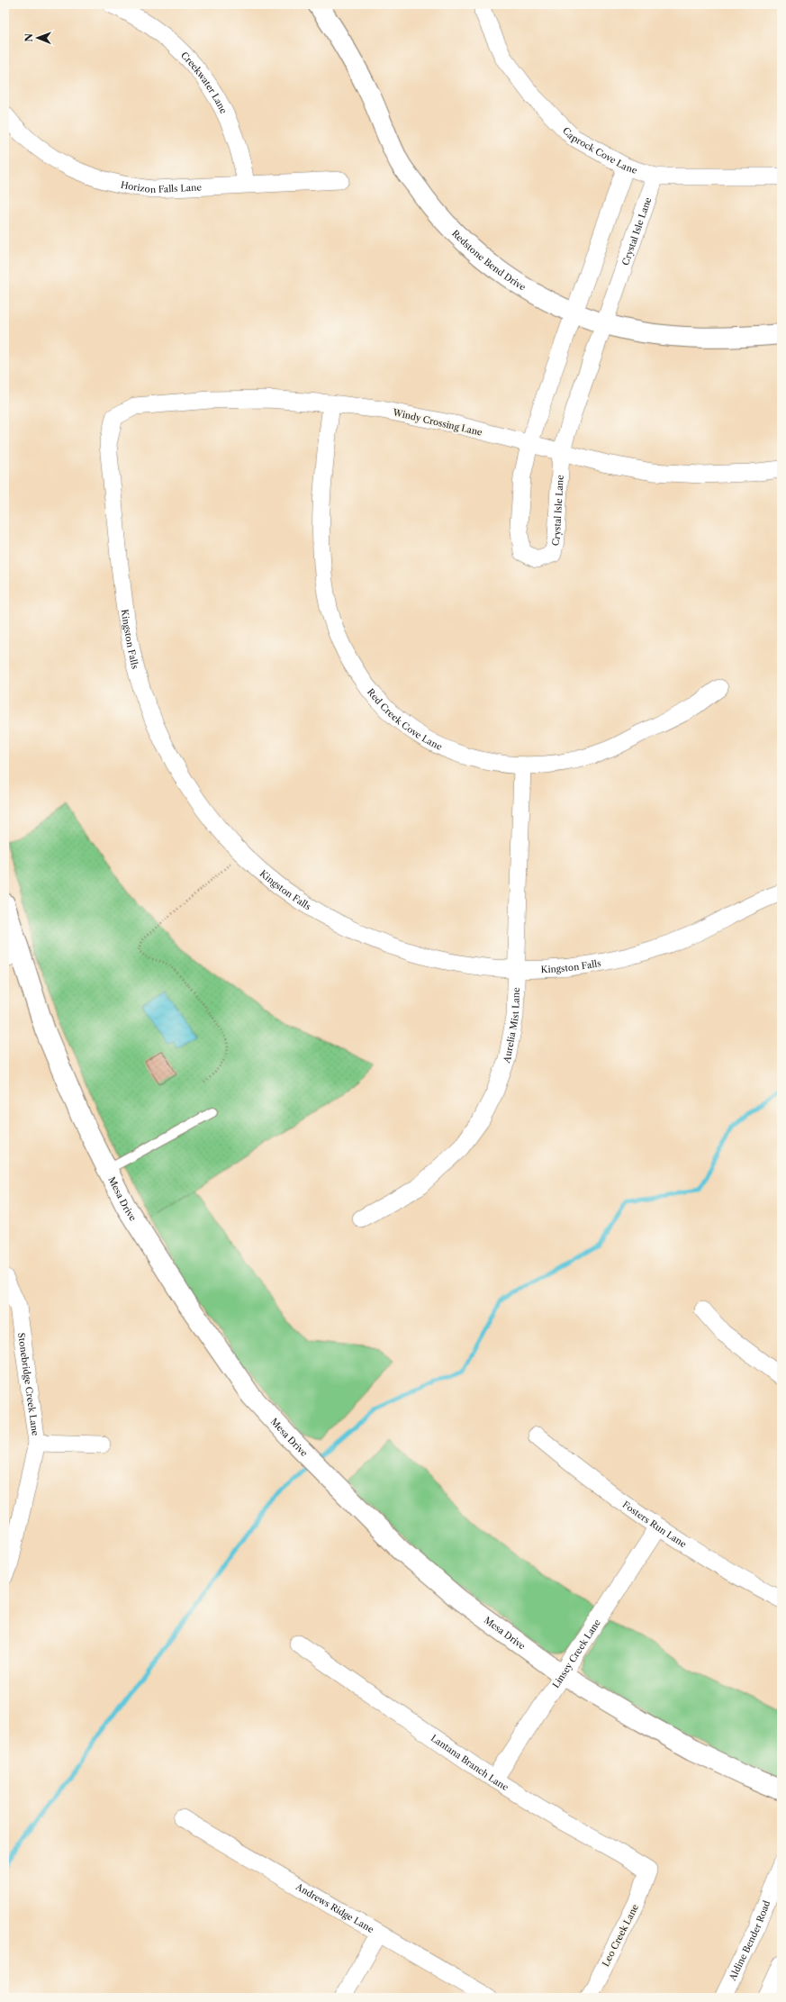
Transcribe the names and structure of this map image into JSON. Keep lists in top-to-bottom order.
{
  "streets": {
    "street": [
      "Creekwater Lane",
      "Caprock Cove Lane",
      "Horizon Falls Lane",
      "Crystal Isle Lane",
      "Redstone Bend Drive",
      "Windy Crossing Lane",
      "Kingston Falls",
      "Red Creek Cove Lane",
      "Aurelia Mist Lane",
      "Mesa Drive",
      "Stonebridge Creek Lane",
      "Fosters Run Lane",
      "Linsey Creek Lane",
      "Lantana Branch Lane",
      "Andrews Ridge Lane",
      "Leo Creek Lane",
      "Aldine Bender Road"
    ]
  },
  "crossings": [
    ["Creekwater Lane", "Horizon Falls Lane"],
    ["Caprock Cove Lane", "Crystal Isle Lane"],
    ["Crystal Isle Lane", "Redstone Bend Drive"],
    ["Crystal Isle Lane", "Windy Crossing Lane"],
    ["Windy Crossing Lane", "Kingston Falls"],
    ["Windy Crossing Lane", "Red Creek Cove Lane"],
    ["Kingston Falls", "Aurelia Mist Lane"],
    ["Red Creek Cove Lane", "Aurelia Mist Lane"],
    ["Mesa Drive", "Linsey Creek Lane"],
    ["Fosters Run Lane", "Linsey Creek Lane"],
    ["Linsey Creek Lane", "Lantana Branch Lane"],
    ["Lantana Branch Lane", "Leo Creek Lane"]
  ],
  "north": "left"
}
